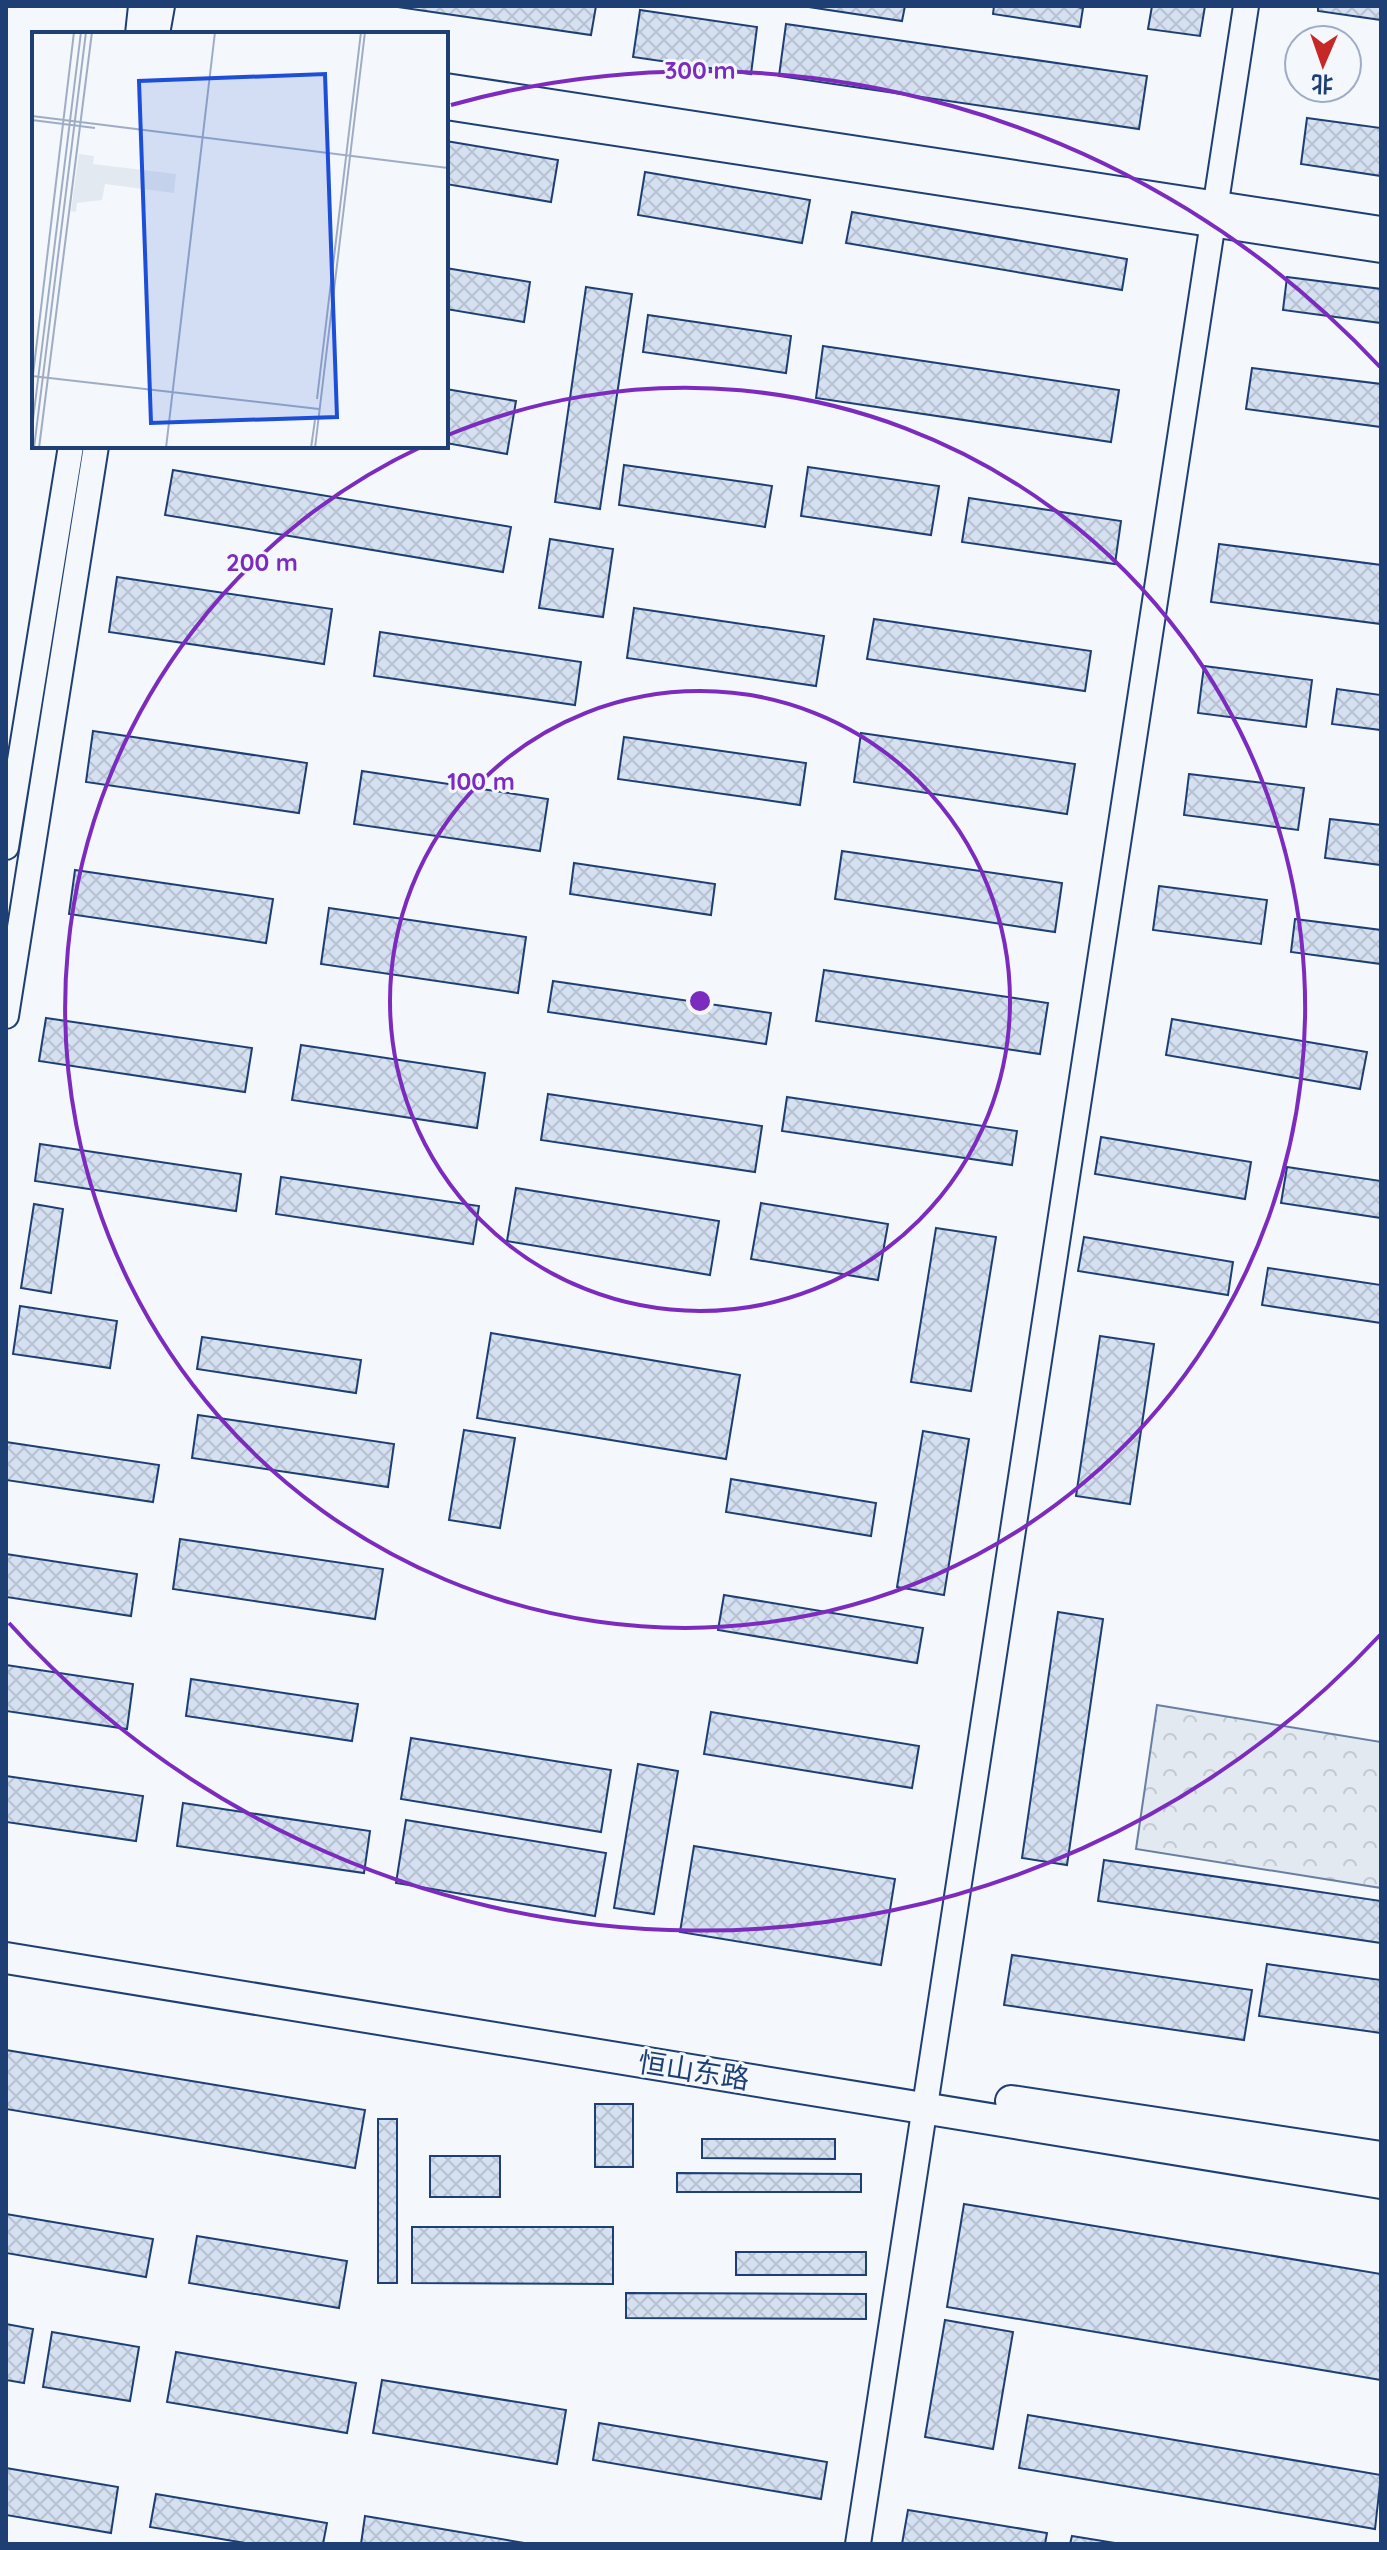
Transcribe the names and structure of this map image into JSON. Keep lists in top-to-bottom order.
{
  "streets": {
    "main road": ["恒山东路"]
  },
  "north": "bottom",
  "rings": ["300 m", "200 m", "100 m"]
}
